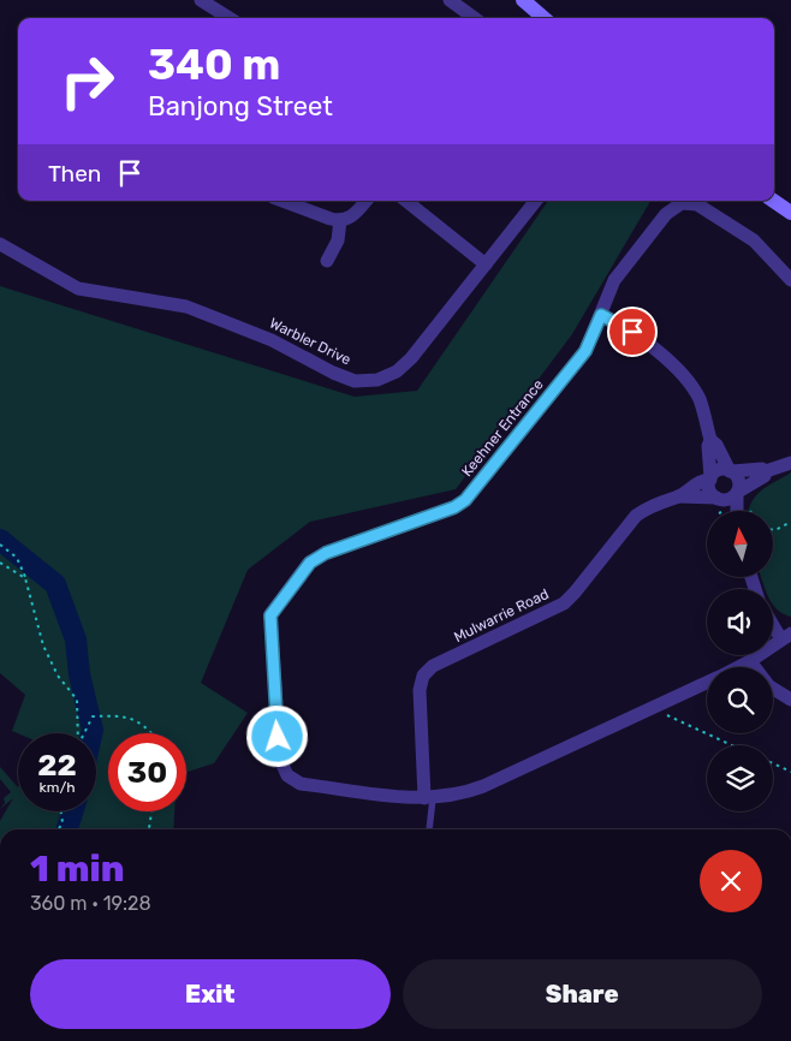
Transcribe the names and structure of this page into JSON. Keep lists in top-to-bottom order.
{
  "streets": {
    "street": ["Warbler Drive", "Keehner Entrance", "Mulwarrie Road"]
  },
  "crossings": [
    ["Keehner Entrance", "Mulwarrie Road"]
  ],
  "north": "top",
  "page": {
    "turn": ["340 m", "Banjong Street"],
    "then": "Then",
    "speed": "22 km/h",
    "limit": "30",
    "heading": ["1 min", "360 m · 19:28"],
    "buttons": ["Exit", "Share"]
  }
}
